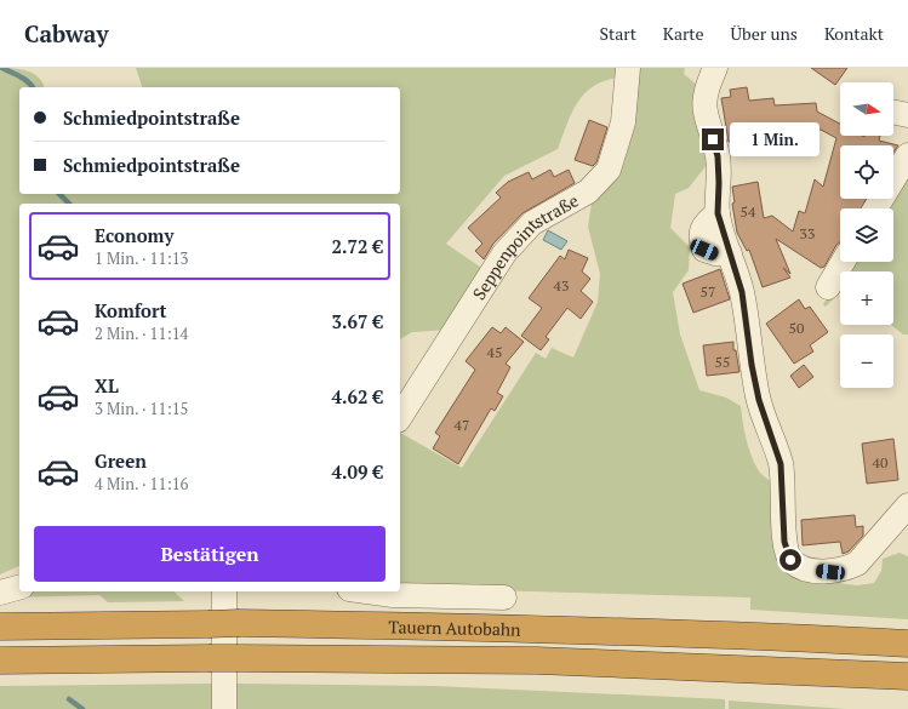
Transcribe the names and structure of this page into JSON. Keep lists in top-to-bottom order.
{
  "streets": {
    "highway": ["Tauern Autobahn"],
    "street": ["Seppenpointstraße"]
  },
  "house_numbers": [
    "54",
    "33",
    "43",
    "57",
    "50",
    "45",
    "55",
    "47",
    "40"
  ],
  "north": "right",
  "page": {
    "header": "Cabway",
    "nav": [
      "Start",
      "Karte",
      "Über uns",
      "Kontakt"
    ],
    "map_buttons": ["+", "−"],
    "banner": ["Schmiedpointstraße", "Schmiedpointstraße"],
    "bubble": "1 Min.",
    "list": [
      {
        "name": "Economy",
        "note": "1 Min. · 11:13",
        "value": "2.72 €"
      },
      {
        "name": "Komfort",
        "note": "2 Min. · 11:14",
        "value": "3.67 €"
      },
      {
        "name": "XL",
        "note": "3 Min. · 11:15",
        "value": "4.62 €"
      },
      {
        "name": "Green",
        "note": "4 Min. · 11:16",
        "value": "4.09 €"
      }
    ],
    "buttons": "Bestätigen"
  }
}
